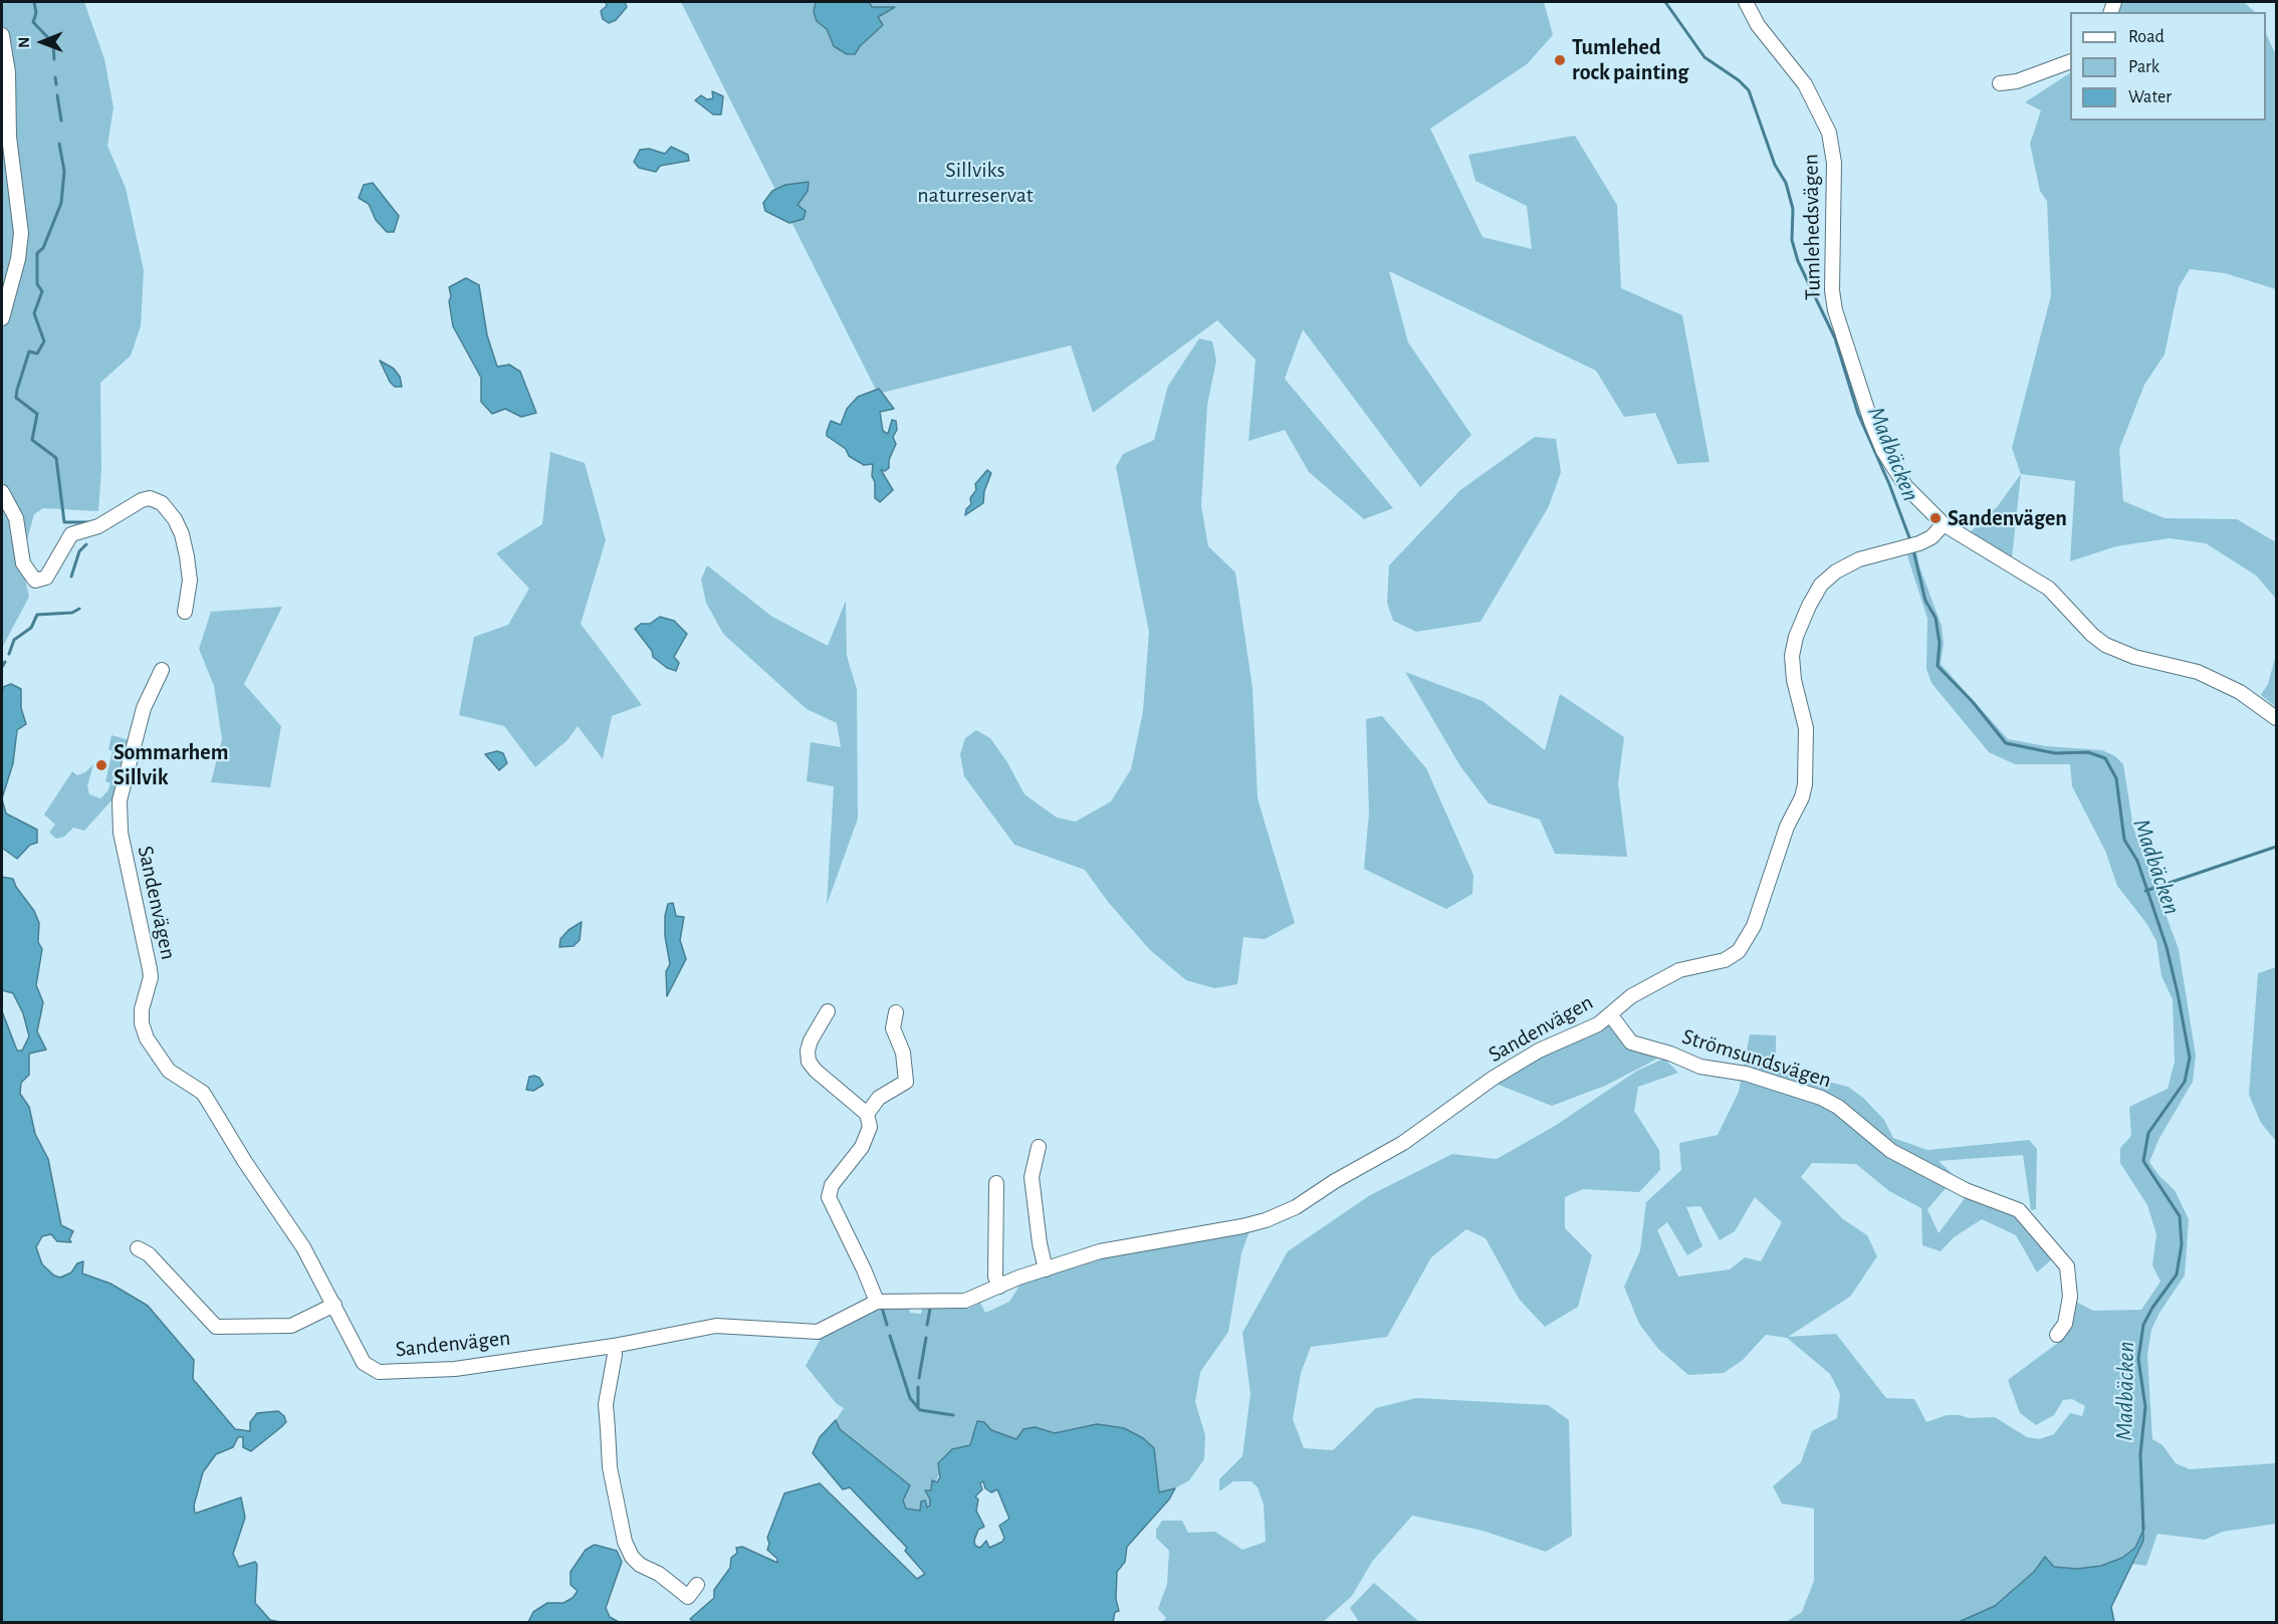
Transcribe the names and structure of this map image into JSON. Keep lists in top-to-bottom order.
{
  "streets": {
    "street": ["Tumlehedsvägen", "Sandenvägen", "Strömsundsvägen"]
  },
  "crossings": [
    ["Tumlehedsvägen", "Sandenvägen"],
    ["Sandenvägen", "Strömsundsvägen"]
  ],
  "water": ["Madbäcken"],
  "parks": ["Sillviks naturreservat"],
  "places": ["Tumlehed rock painting", "Sandenvägen", "Sommarhem Sillvik"],
  "legend": ["Road", "Park", "Water"],
  "north": "left"
}
